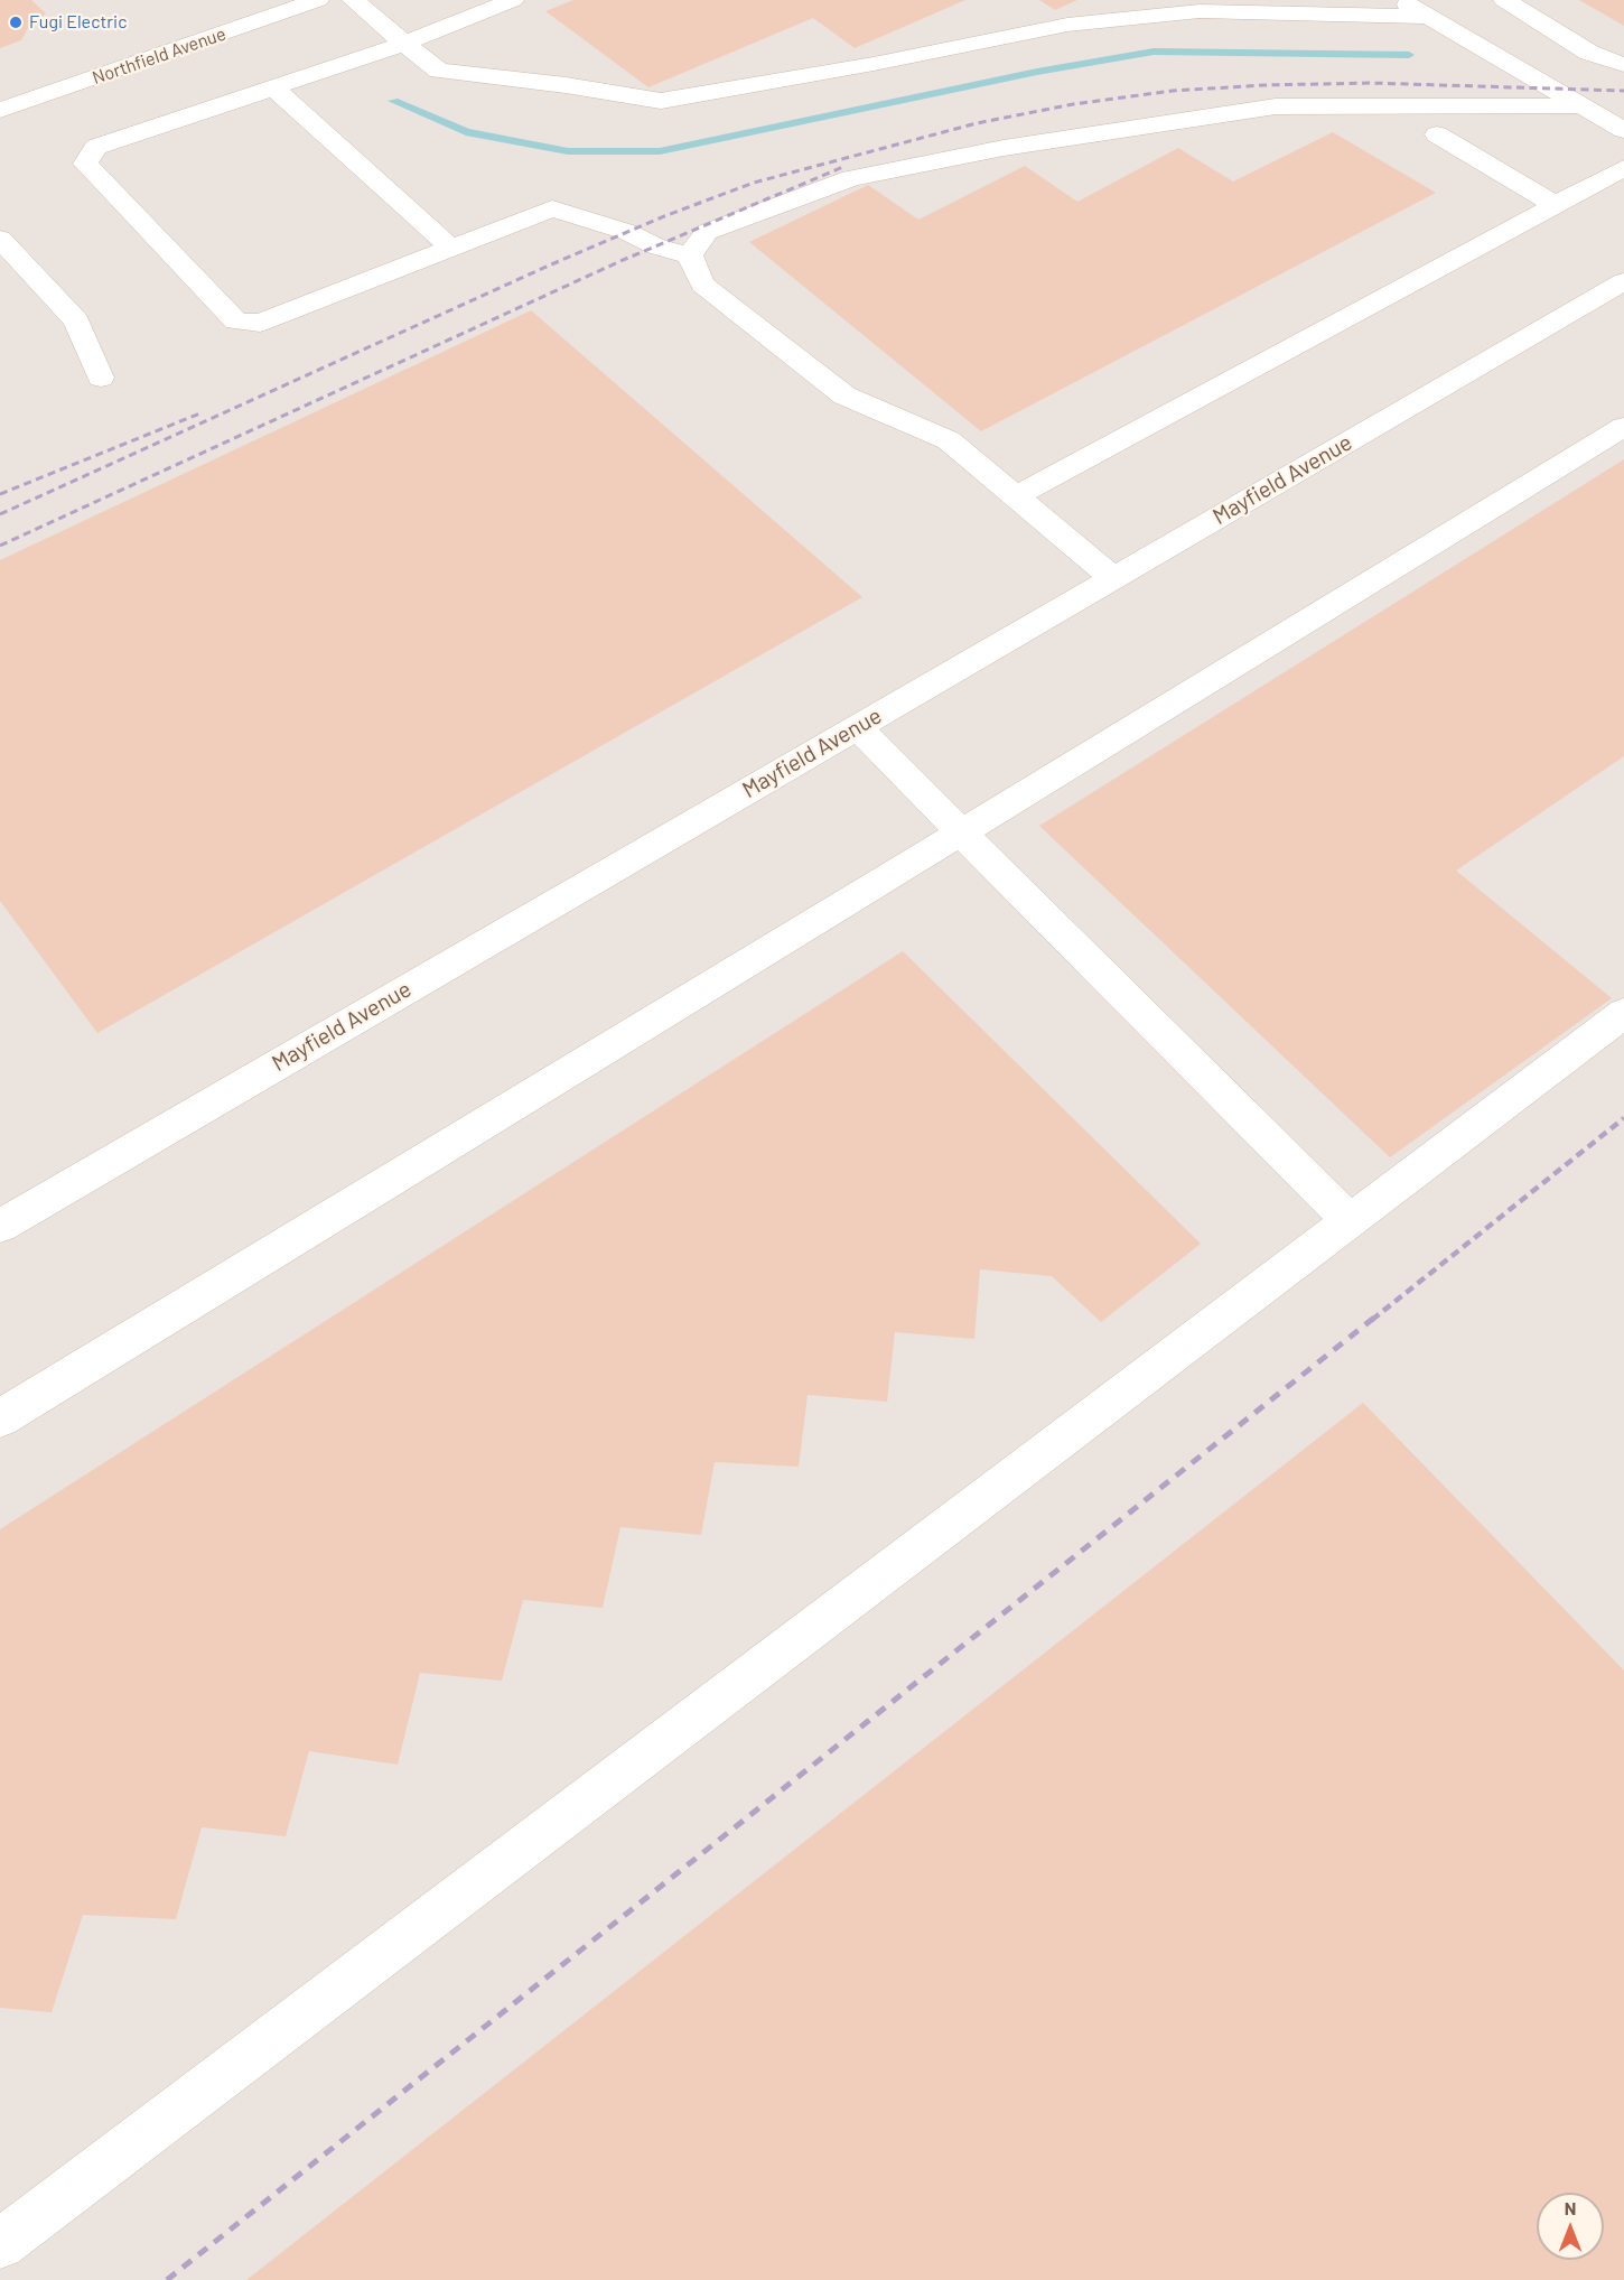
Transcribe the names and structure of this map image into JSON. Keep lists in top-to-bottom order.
{
  "streets": {
    "lane": ["Northfield Avenue", "Mayfield Avenue"]
  },
  "places": ["Fugi Electric"],
  "north": "top"
}
